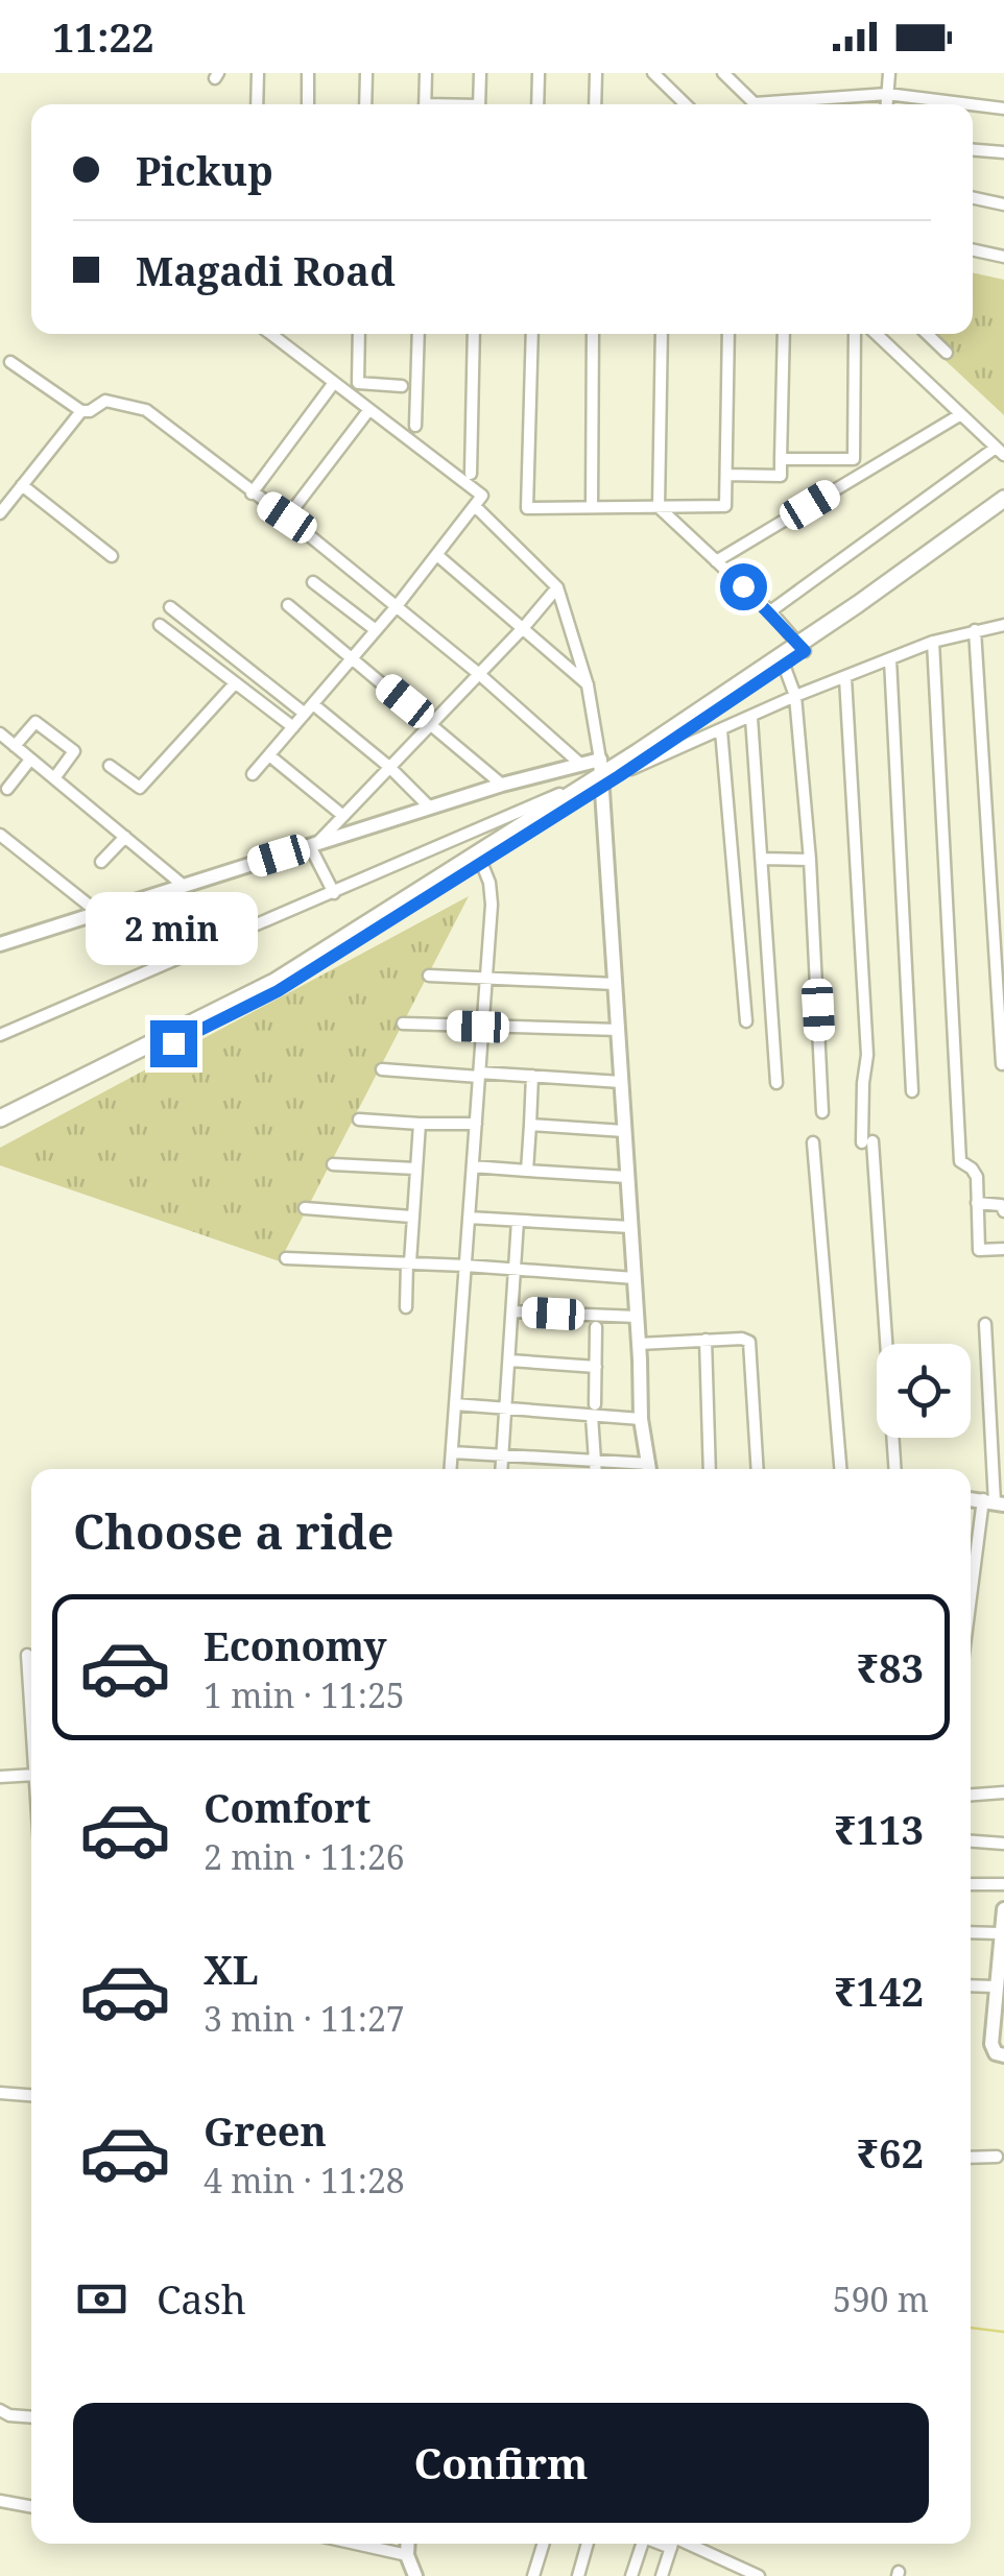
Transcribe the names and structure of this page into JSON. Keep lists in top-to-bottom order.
{
  "page": {
    "status": "11:22",
    "banner": ["Pickup", "Magadi Road"],
    "bubble": "2 min",
    "heading": "Choose a ride",
    "list": [
      {
        "name": "Economy",
        "note": "1 min · 11:25",
        "value": "₹83"
      },
      {
        "name": "Comfort",
        "note": "2 min · 11:26",
        "value": "₹113"
      },
      {
        "name": "XL",
        "note": "3 min · 11:27",
        "value": "₹142"
      },
      {
        "name": "Green",
        "note": "4 min · 11:28",
        "value": "₹62"
      }
    ],
    "pay": ["Cash", "590 m"],
    "buttons": "Confirm"
  }
}
